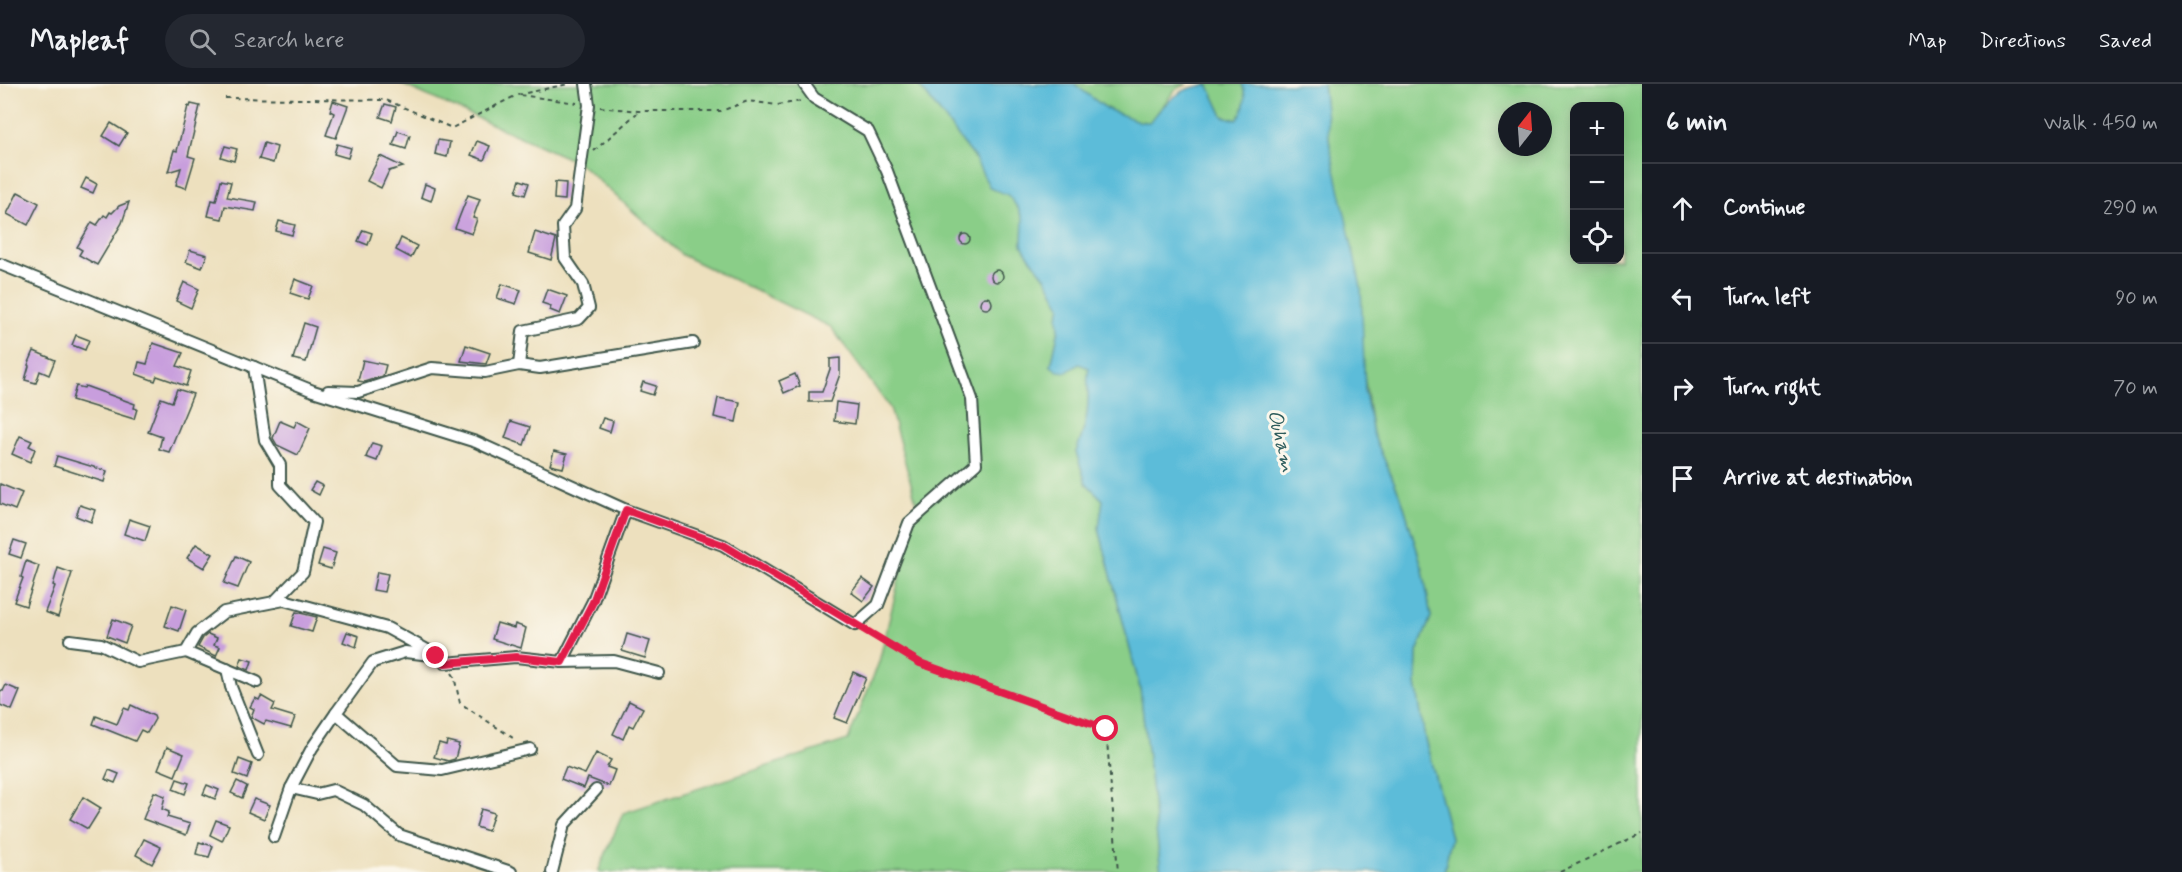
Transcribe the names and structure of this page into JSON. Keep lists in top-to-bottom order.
{
  "water": ["Ouham"],
  "north": "top",
  "page": {
    "header": "Mapleaf",
    "search": "Search here",
    "nav": ["Map", "Directions", "Saved"],
    "heading": ["6 min", "Walk · 450 m"],
    "map_buttons": ["+", "−"],
    "list": [
      ["Continue", "290 m"],
      ["Turn left", "90 m"],
      ["Turn right", "70 m"],
      "Arrive at destination"
    ]
  }
}
